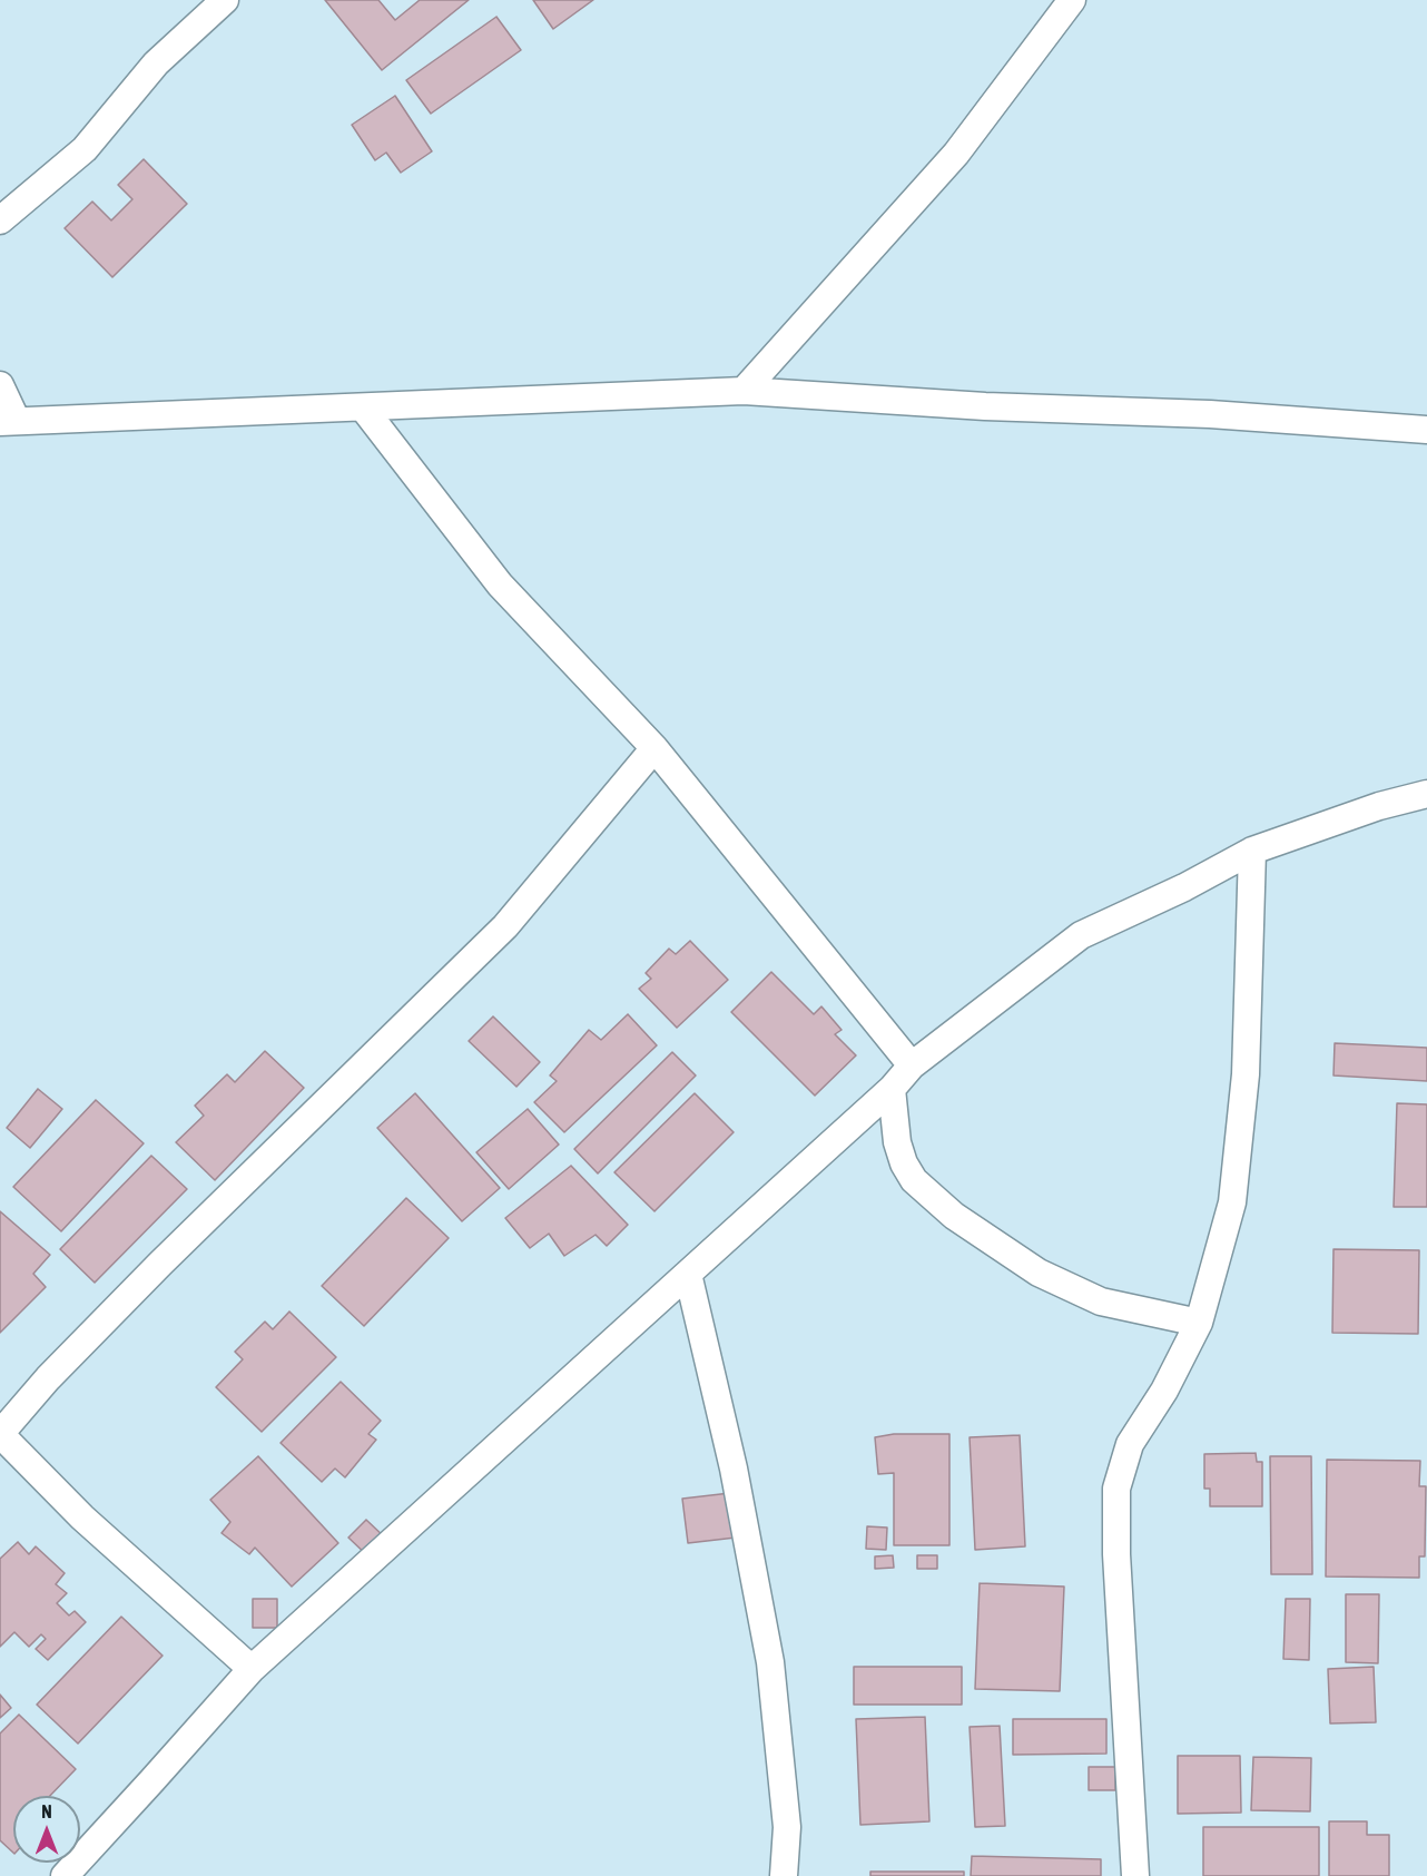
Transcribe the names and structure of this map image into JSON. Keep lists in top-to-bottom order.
{
  "north": "top"
}
